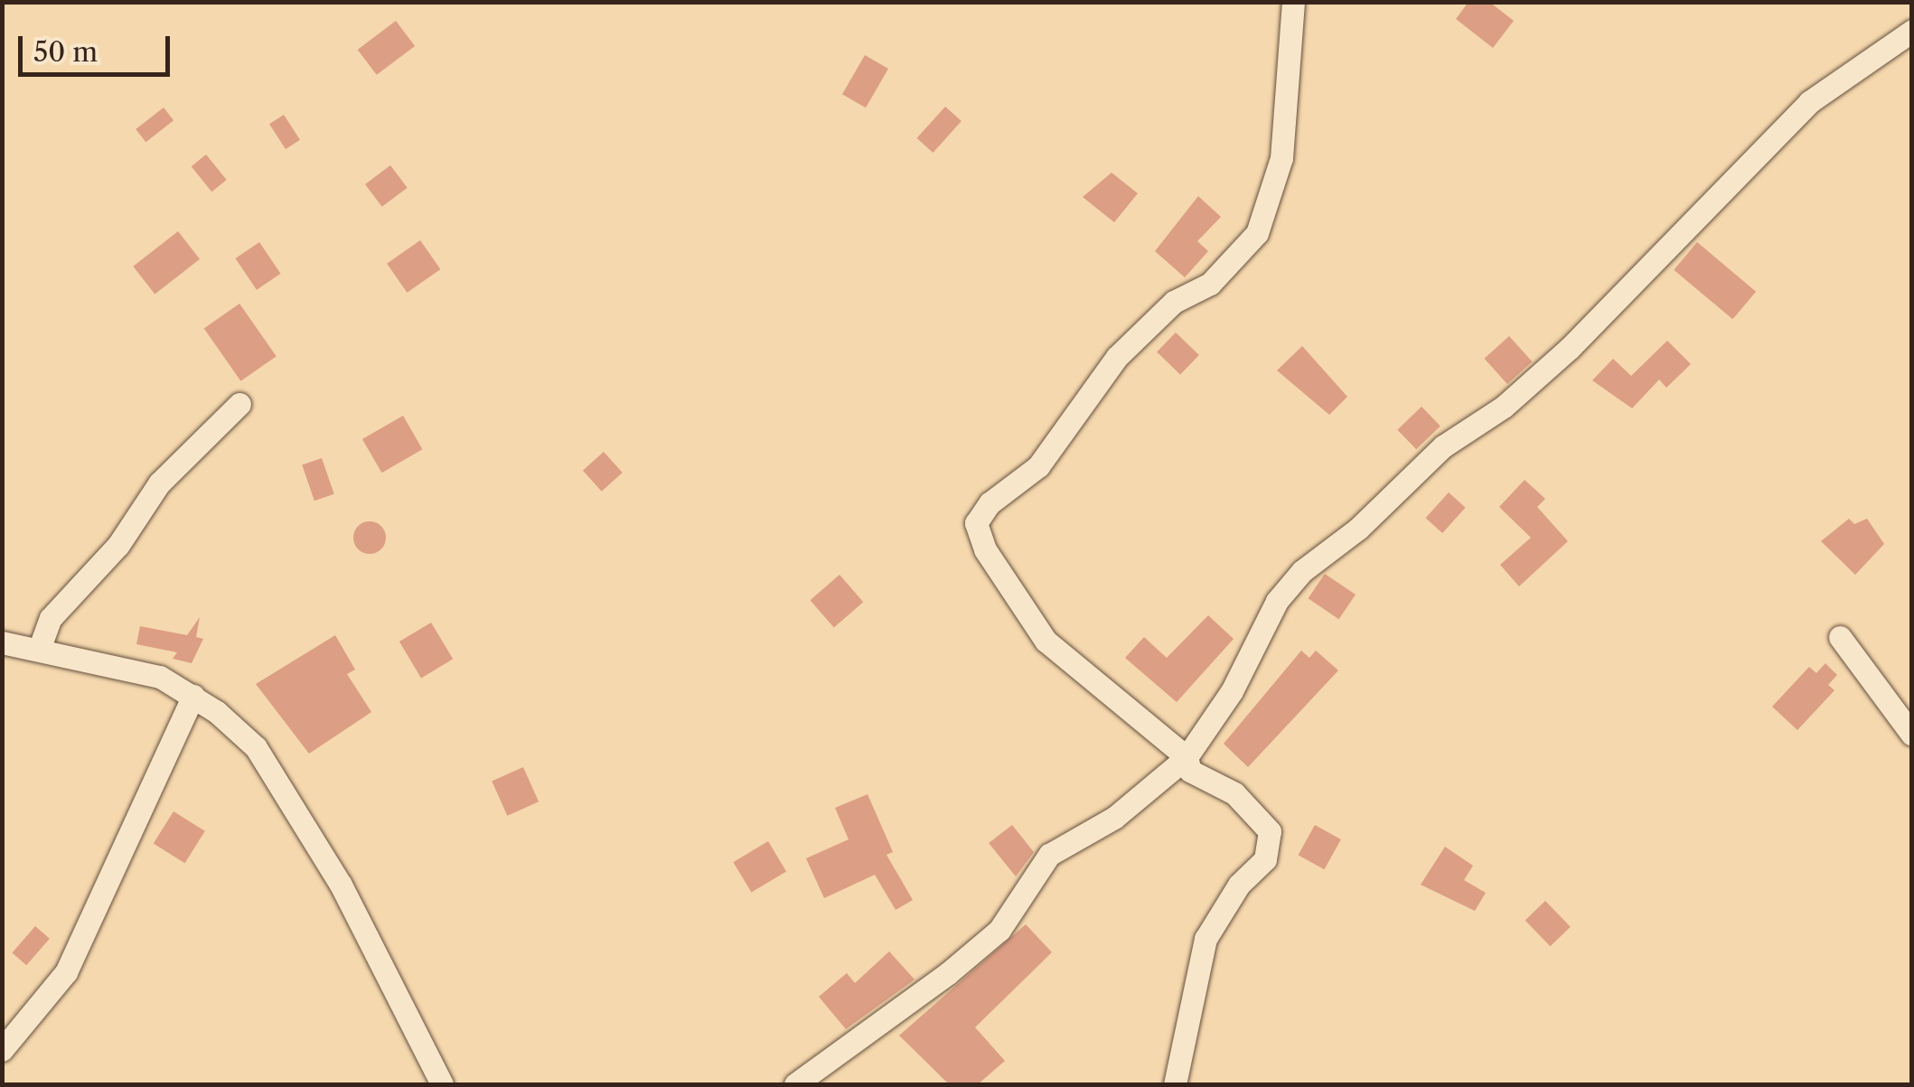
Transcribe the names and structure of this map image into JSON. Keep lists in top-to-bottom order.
{
  "scale_bar": "50 m"
}
